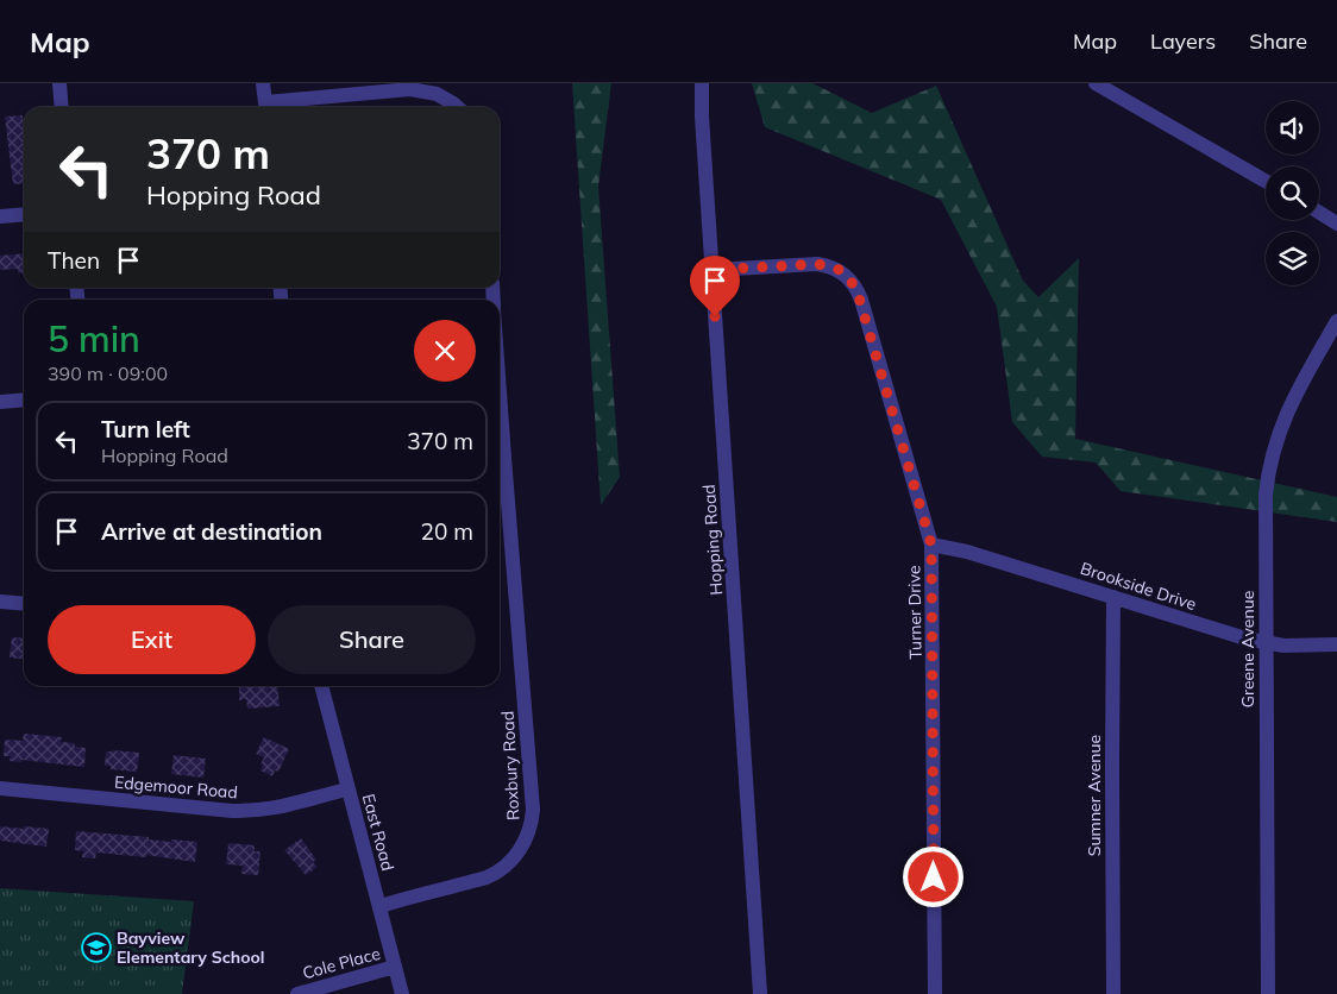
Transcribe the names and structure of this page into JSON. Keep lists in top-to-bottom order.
{
  "streets": {
    "street": [
      "Hopping Road",
      "Brookside Drive",
      "Turner Drive",
      "Greene Avenue",
      "Roxbury Road",
      "Edgemoor Road",
      "Sumner Avenue",
      "East Road",
      "Cole Place"
    ]
  },
  "crossings": [
    ["Hopping Road", "Turner Drive"],
    ["Brookside Drive", "Turner Drive"],
    ["Brookside Drive", "Greene Avenue"],
    ["Brookside Drive", "Sumner Avenue"],
    ["Roxbury Road", "East Road"],
    ["Edgemoor Road", "East Road"],
    ["East Road", "Cole Place"]
  ],
  "places": {
    "school or university": ["Bayview Elementary School"]
  },
  "page": {
    "header": "Map",
    "nav": ["Map", "Layers", "Share"],
    "turn": ["370 m", "Hopping Road"],
    "then": "Then",
    "heading": ["5 min", "390 m · 09:00"],
    "list": [
      {
        "name": "Turn left",
        "note": "Hopping Road",
        "value": "370 m"
      },
      {
        "name": "Arrive at destination",
        "value": "20 m"
      }
    ],
    "buttons": ["Exit", "Share"]
  }
}
